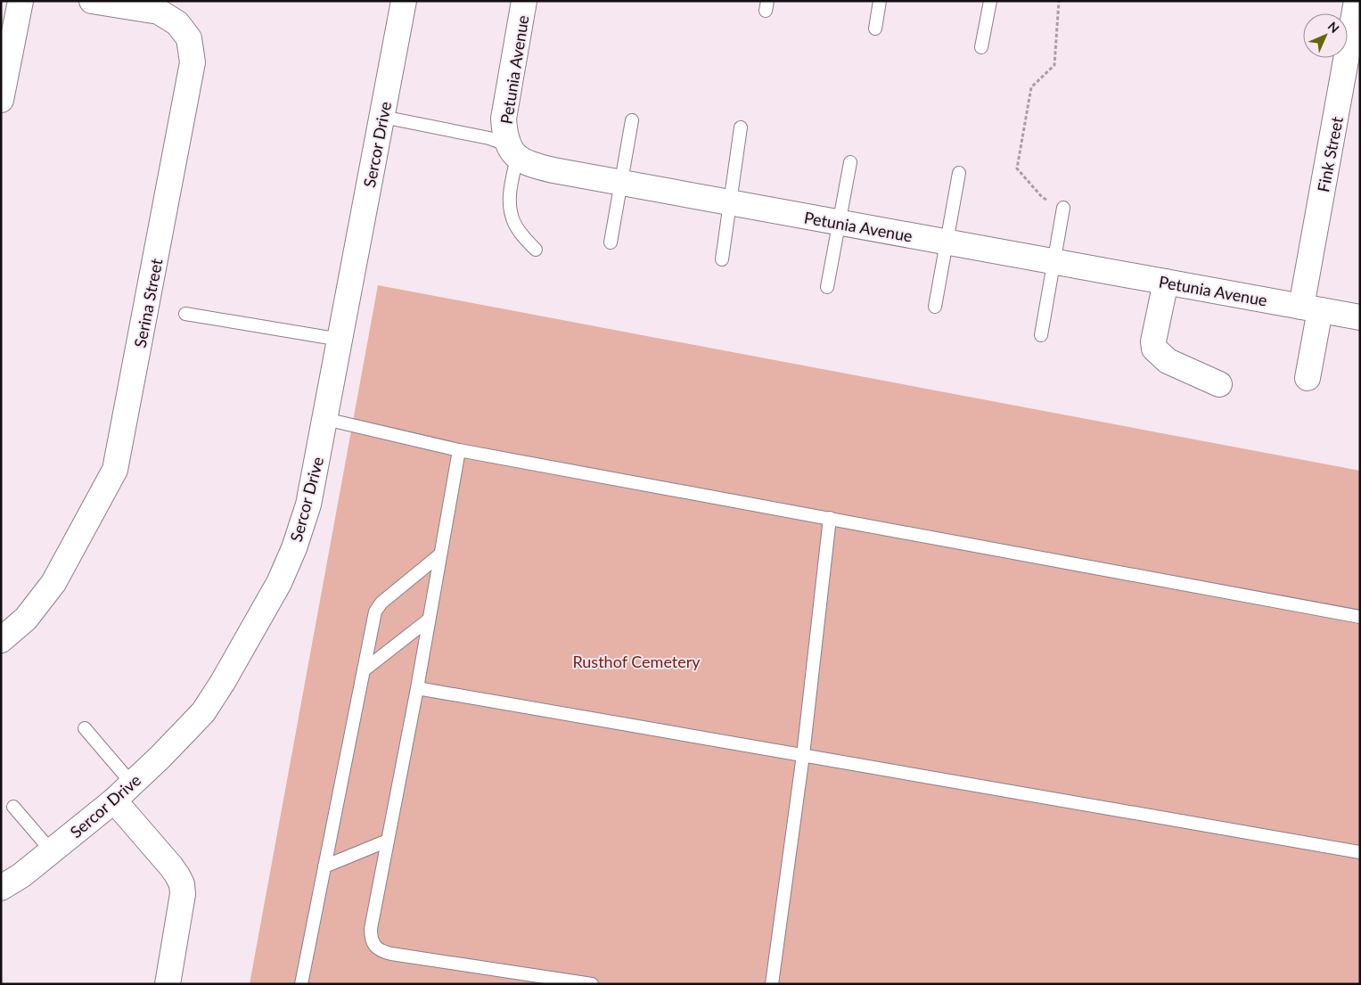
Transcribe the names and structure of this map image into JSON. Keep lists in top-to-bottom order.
{
  "streets": {
    "street": [
      "Petunia Avenue",
      "Sercor Drive",
      "Fink Street",
      "Serina Street"
    ]
  },
  "crossings": [
    ["Petunia Avenue", "Fink Street"]
  ],
  "parks": ["Rusthof Cemetery"],
  "north": "top right"
}
